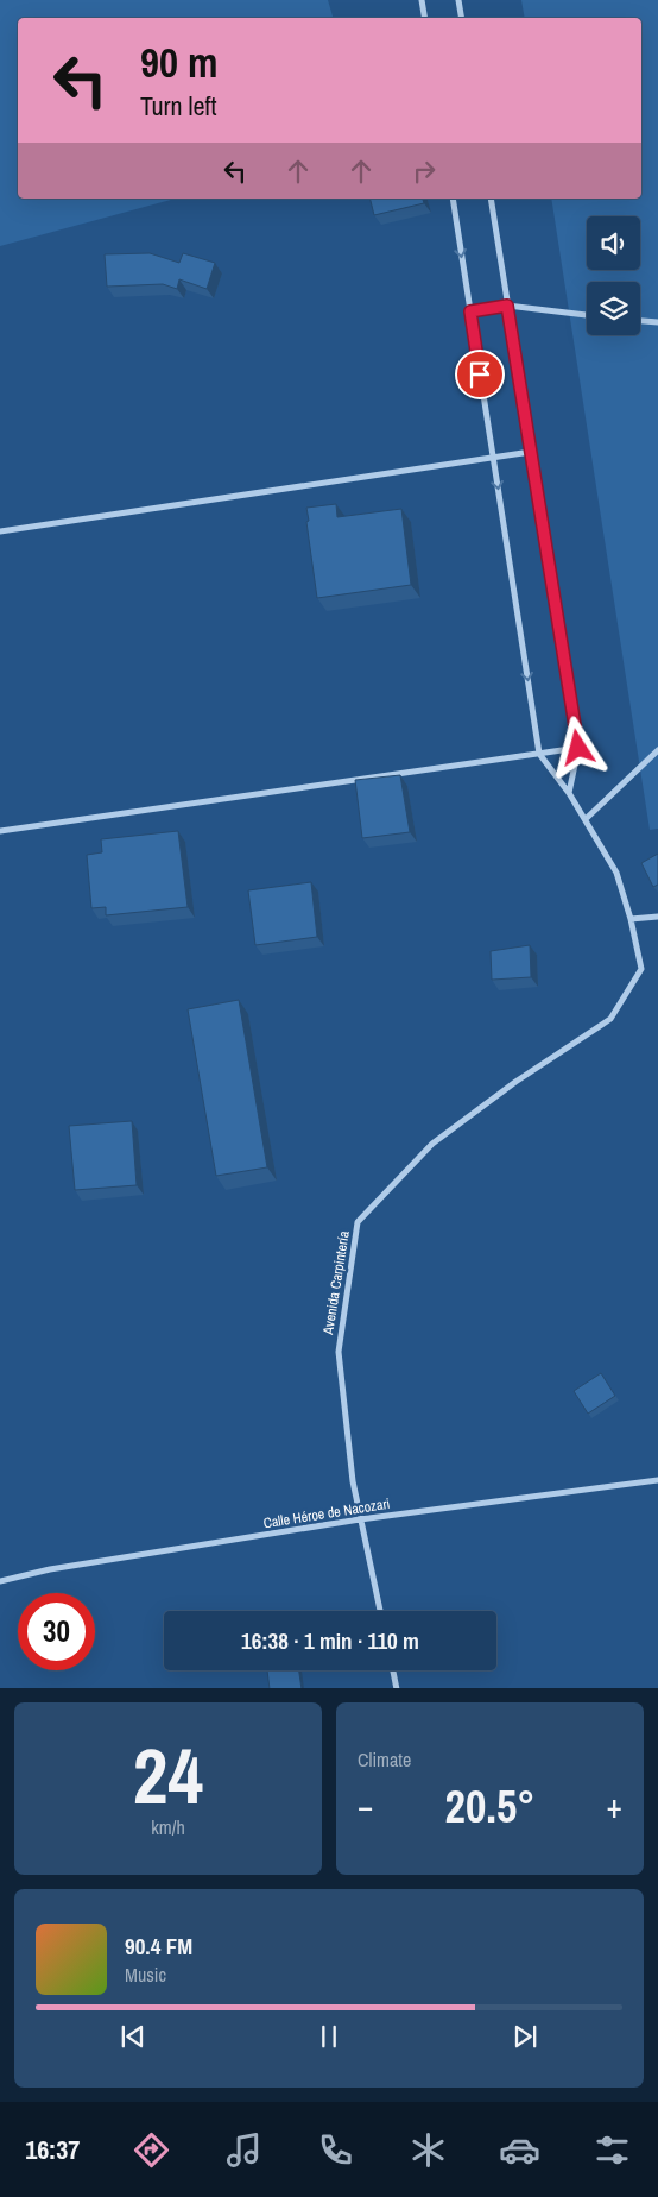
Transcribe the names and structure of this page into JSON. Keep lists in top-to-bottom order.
{
  "streets": {
    "street": ["Avenida Carpintería", "Calle Héroe de Nacozari"]
  },
  "crossings": [
    ["Avenida Carpintería", "Calle Héroe de Nacozari"]
  ],
  "page": {
    "turn": ["90 m", "Turn left"],
    "limit": "30",
    "trip": "16:38 · 1 min · 110 m",
    "tile": [
      ["24", "km/h"],
      "Climate"
    ],
    "heat": ["−", "20.5°", "+"],
    "song": ["90.4 FM", "Music"],
    "tabs": "16:37"
  }
}
